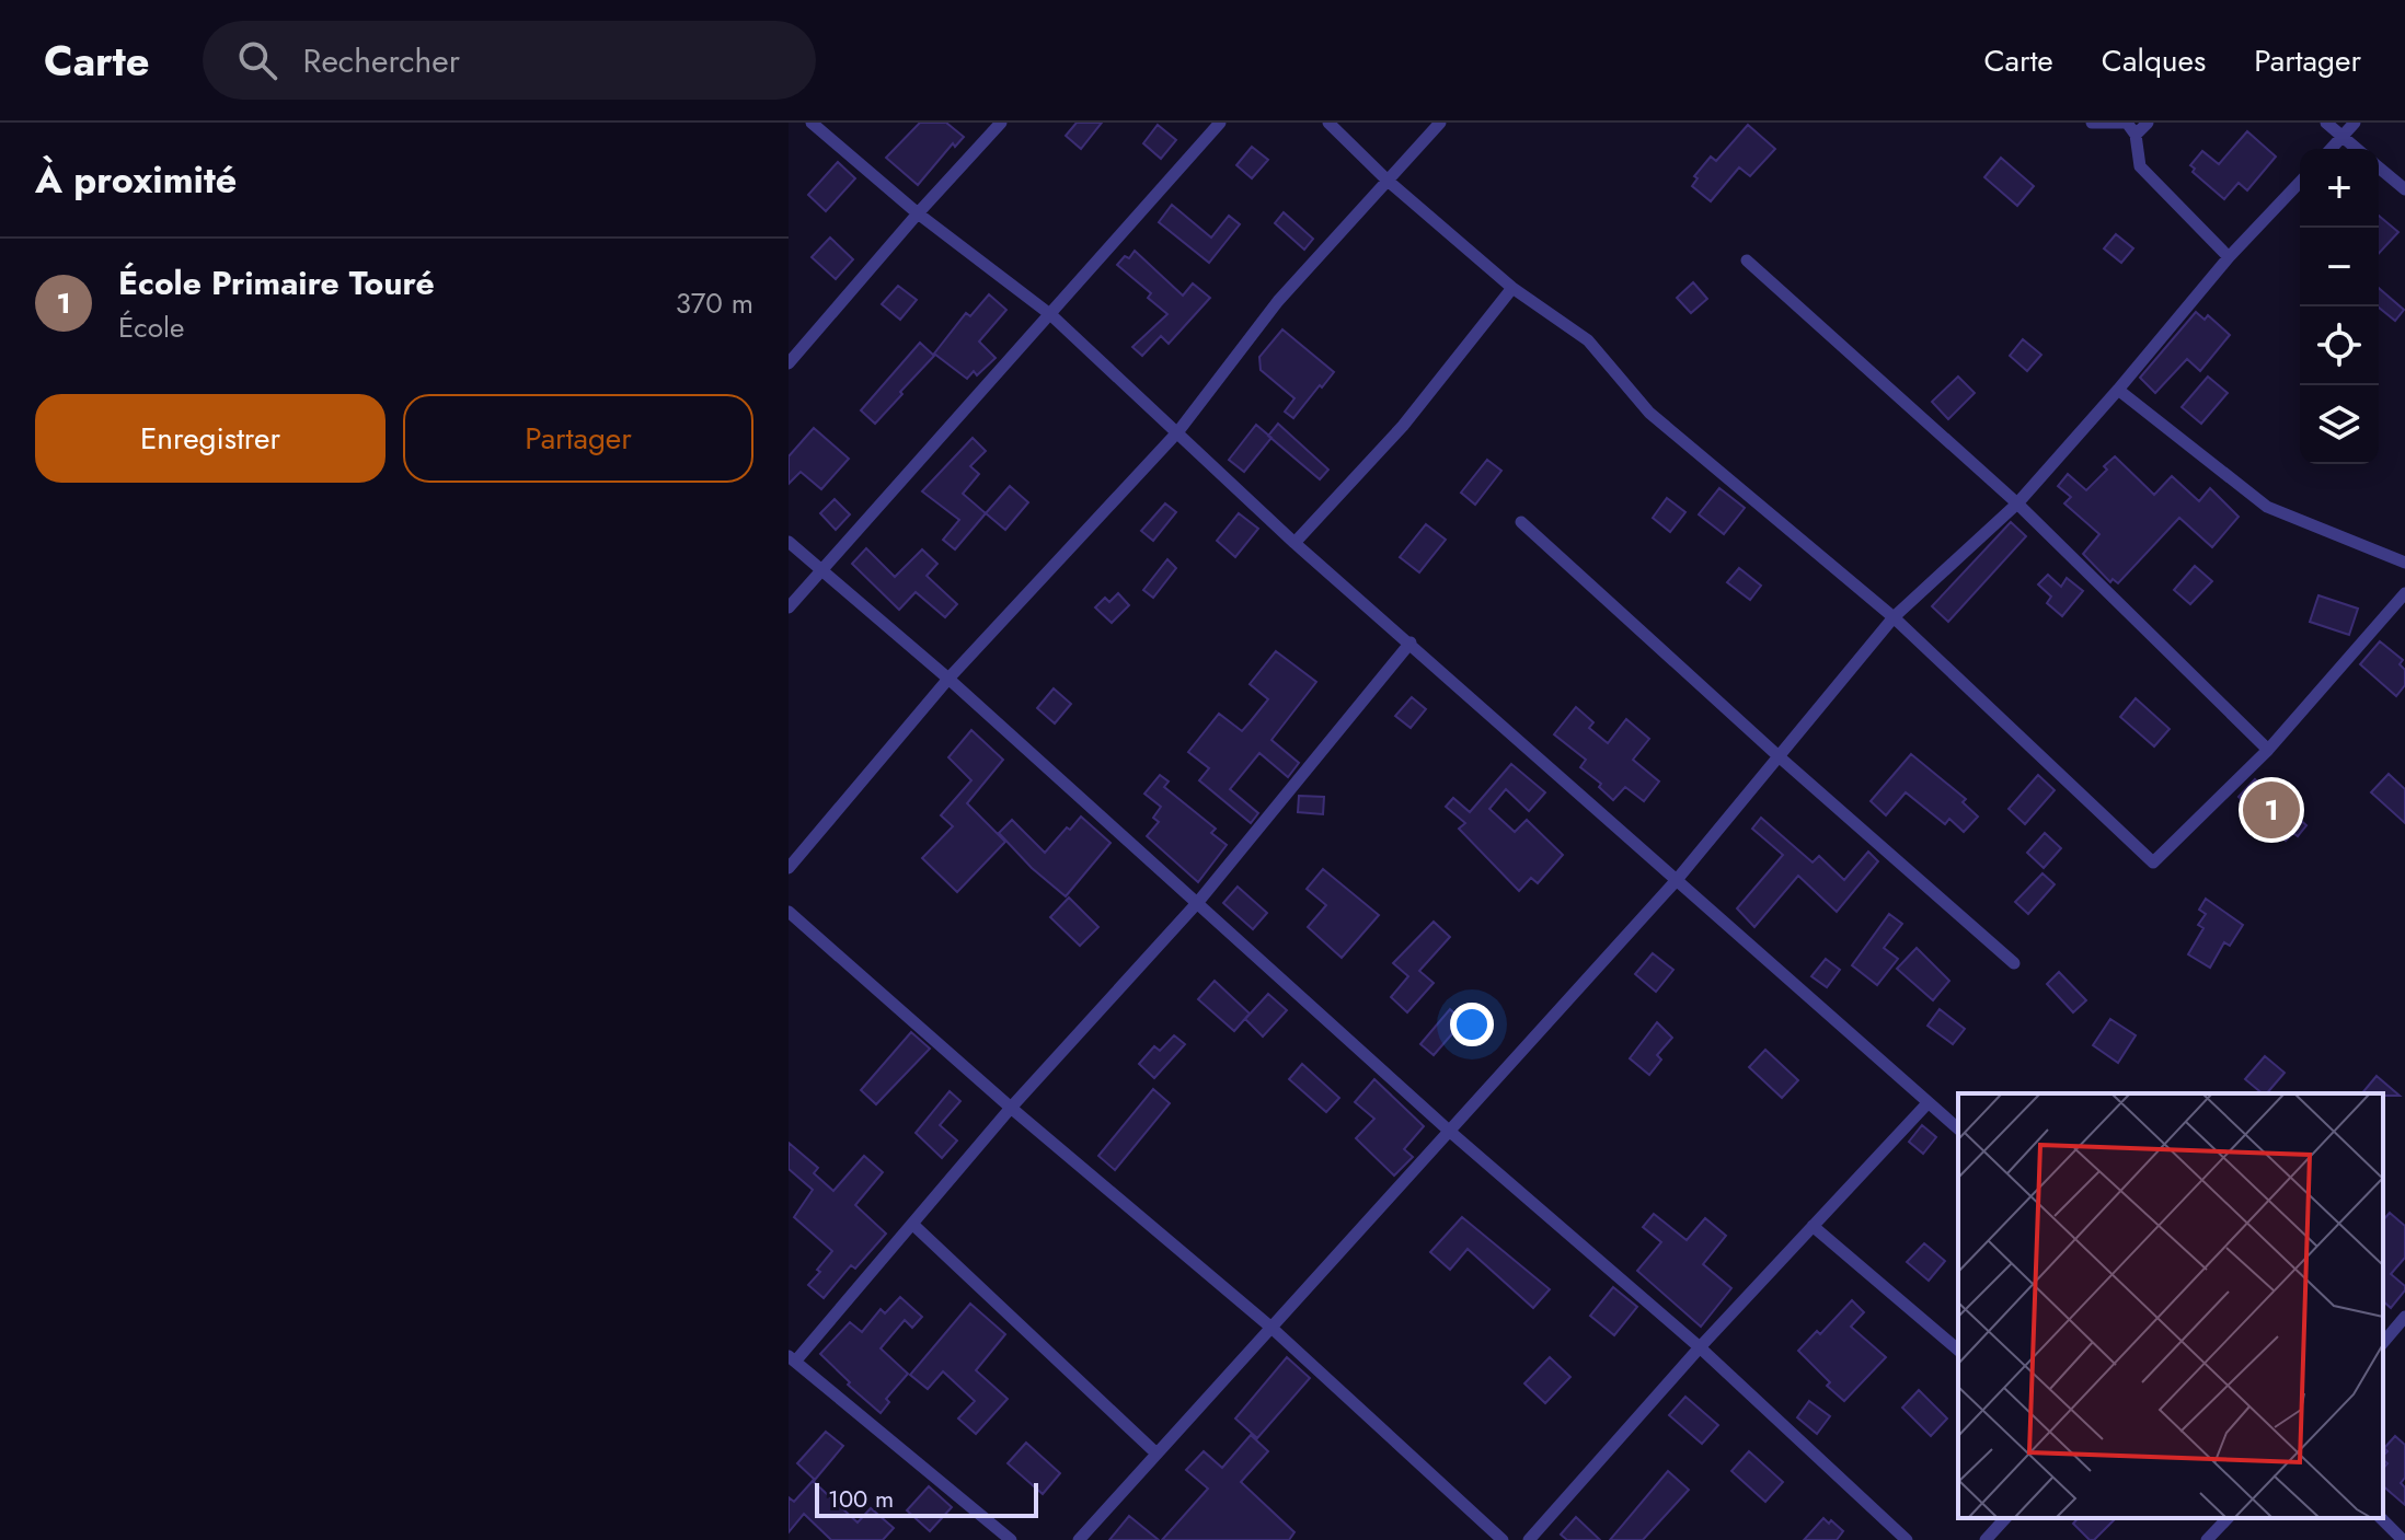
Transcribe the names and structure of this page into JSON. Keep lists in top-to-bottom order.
{
  "scale_bar": "100 m",
  "page": {
    "header": "Carte",
    "search": "Rechercher",
    "nav": ["Carte", "Calques", "Partager"],
    "heading": "À proximité",
    "map_buttons": ["+", "−"],
    "list": [
      {
        "mark": "1",
        "name": "École Primaire Touré",
        "note": "École",
        "value": "370 m"
      }
    ],
    "buttons": ["Enregistrer", "Partager"],
    "pins": "1",
    "scale": "100 m"
  }
}
